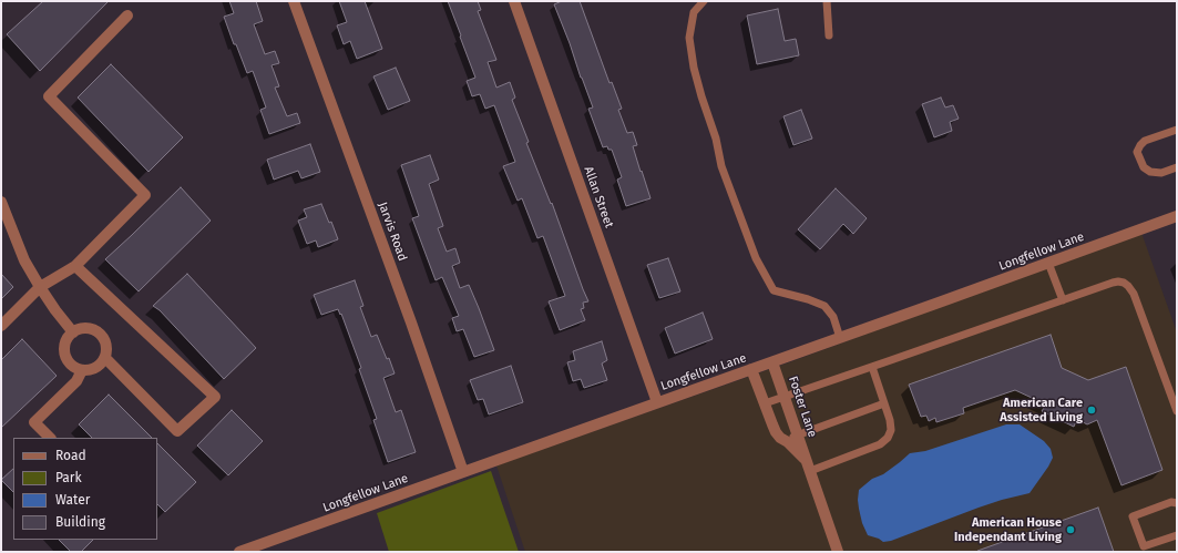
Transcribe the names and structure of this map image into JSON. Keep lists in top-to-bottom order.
{
  "streets": {
    "street": [
      "Allan Street",
      "Jarvis Road",
      "Longfellow Lane",
      "Foster Lane"
    ]
  },
  "crossings": [
    ["Allan Street", "Longfellow Lane"],
    ["Jarvis Road", "Longfellow Lane"],
    ["Longfellow Lane", "Foster Lane"]
  ],
  "places": ["American Care Assisted Living", "American House Independant Living"],
  "legend": [
    "Road",
    "Park",
    "Water",
    "Building"
  ]
}
